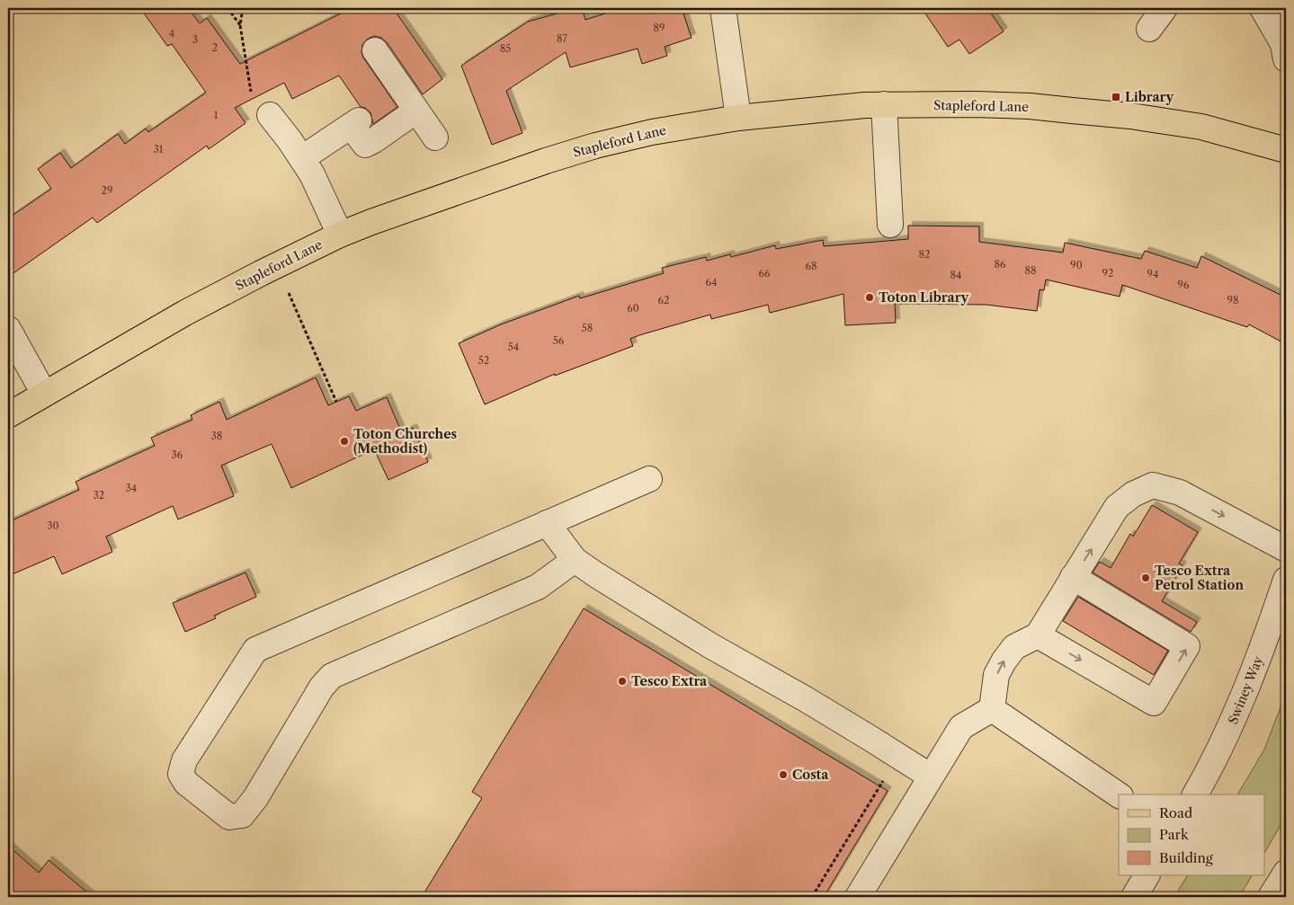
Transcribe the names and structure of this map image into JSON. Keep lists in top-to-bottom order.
{
  "streets": {
    "main road": ["Stapleford Lane"],
    "street": ["Swiney Way"]
  },
  "places": {
    "transit": ["Library"],
    "other": [
      "Toton Library",
      "Toton Churches (Methodist)",
      "Tesco Extra Petrol Station",
      "Tesco Extra",
      "Costa"
    ]
  },
  "house_numbers": [
    "89",
    "4",
    "87",
    "3",
    "2",
    "85",
    "1",
    "31",
    "29",
    "82",
    "86",
    "90",
    "68",
    "88",
    "66",
    "92",
    "94",
    "84",
    "64",
    "96",
    "62",
    "98",
    "60",
    "58",
    "56",
    "54",
    "52",
    "38",
    "36",
    "34",
    "32",
    "30"
  ],
  "legend": ["Road", "Park", "Building"]
}
